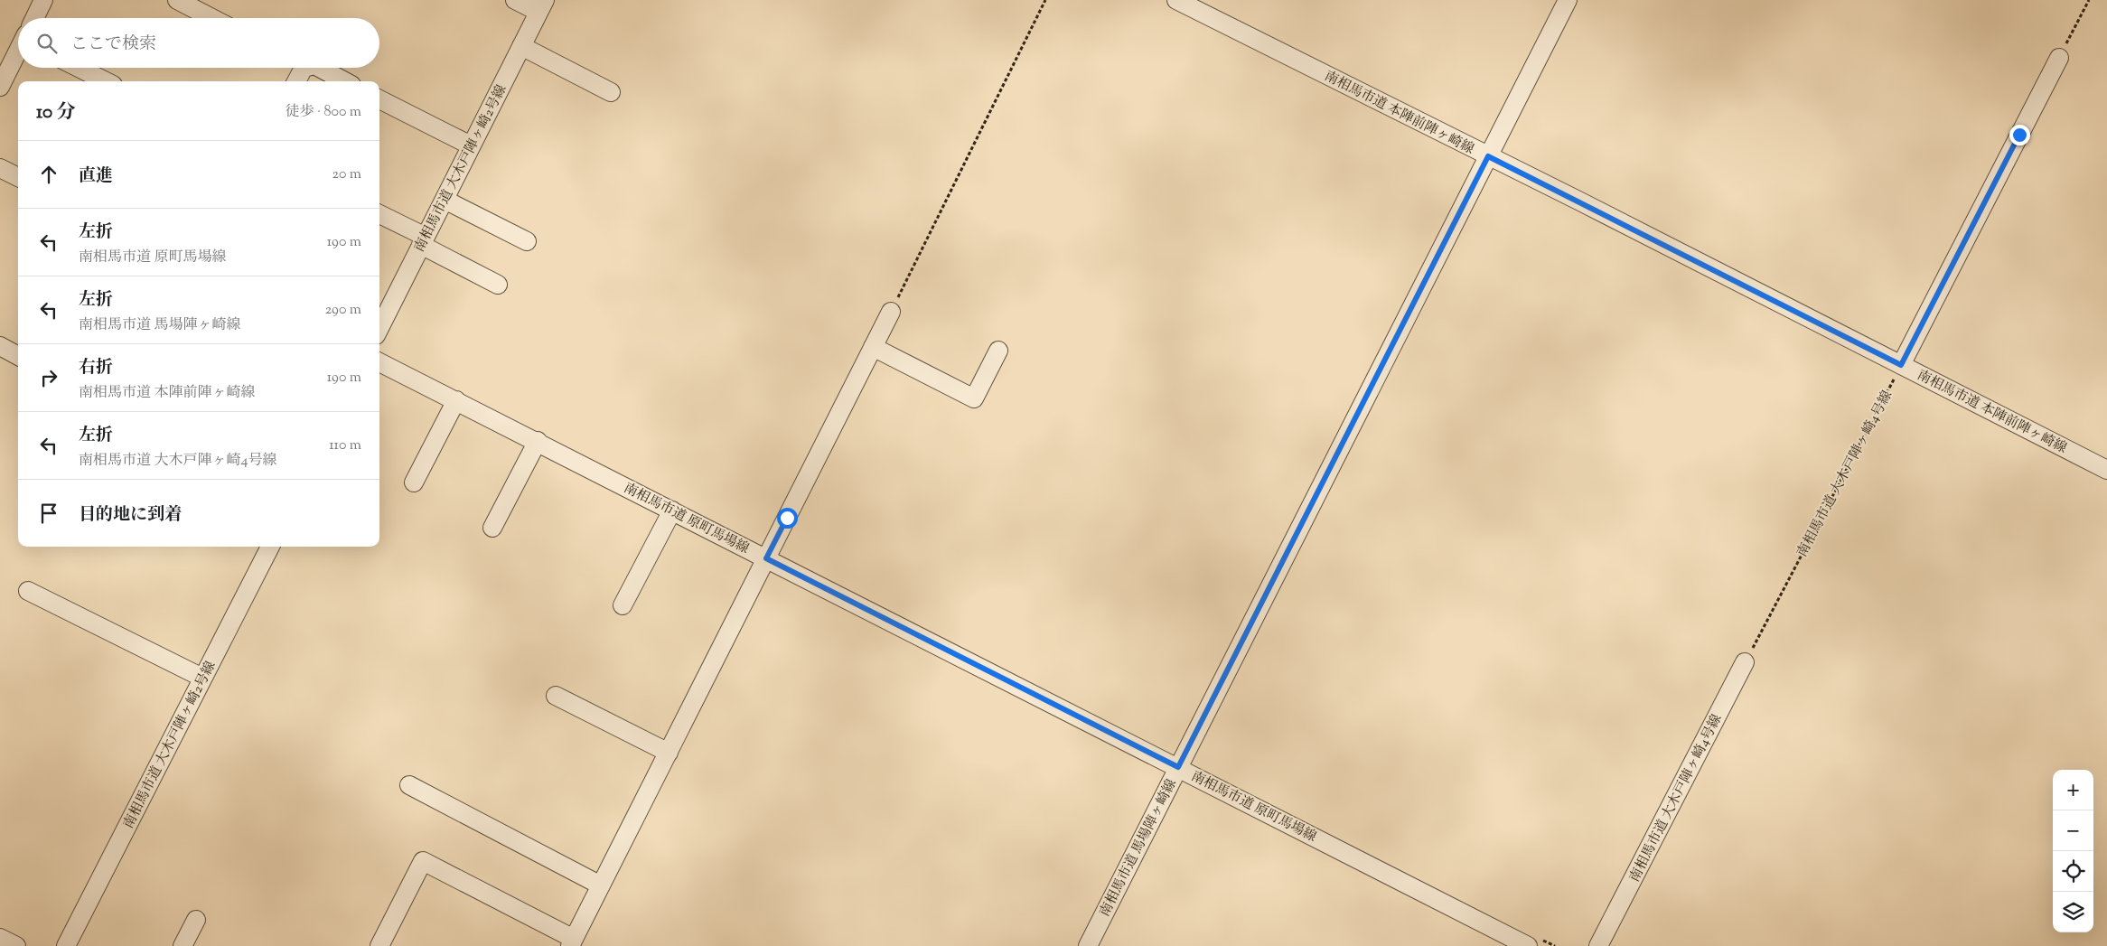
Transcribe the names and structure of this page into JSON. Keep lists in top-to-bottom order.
{
  "streets": {
    "street": [
      "南相馬市道 本陣前陣ヶ崎線",
      "南相馬市道 大木戸陣ヶ崎2号線",
      "南相馬市道 大木戸陣ヶ崎4号線",
      "南相馬市道 原町馬場線",
      "南相馬市道 馬場陣ヶ崎線"
    ]
  },
  "crossings": [
    ["南相馬市道 本陣前陣ヶ崎線", "南相馬市道 大木戸陣ヶ崎4号線"],
    ["南相馬市道 本陣前陣ヶ崎線", "南相馬市道 馬場陣ヶ崎線"],
    ["南相馬市道 原町馬場線", "南相馬市道 馬場陣ヶ崎線"]
  ],
  "page": {
    "search": "ここで検索",
    "heading": ["10 分", "徒歩 · 800 m"],
    "list": [
      ["直進", "20 m"],
      ["左折", "南相馬市道 原町馬場線", "190 m"],
      ["左折", "南相馬市道 馬場陣ヶ崎線", "290 m"],
      ["右折", "南相馬市道 本陣前陣ヶ崎線", "190 m"],
      ["左折", "南相馬市道 大木戸陣ヶ崎4号線", "110 m"],
      "目的地に到着"
    ],
    "map_buttons": ["+", "−"]
  }
}
